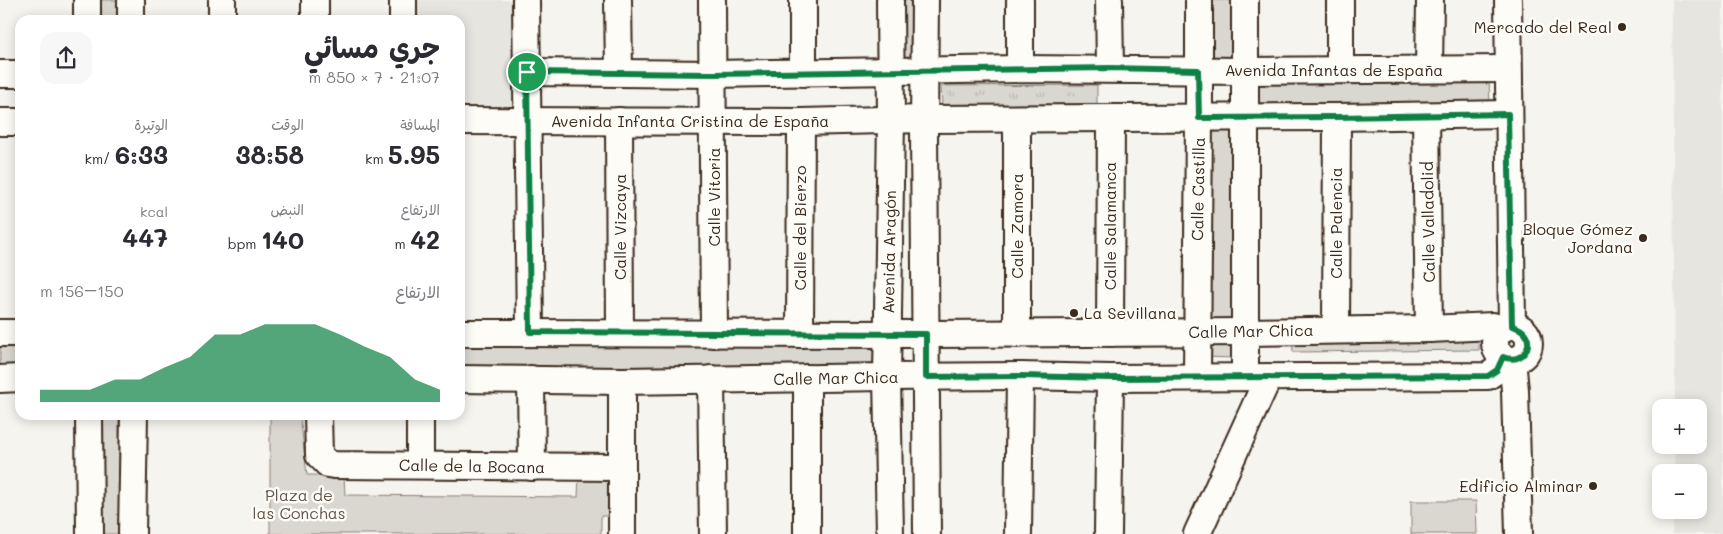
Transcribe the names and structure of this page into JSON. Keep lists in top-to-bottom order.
{
  "streets": {
    "street": [
      "Avenida Infantas de España",
      "Avenida Infanta Cristina de España",
      "Calle Castilla",
      "Calle Vitoria",
      "Calle Valladolid",
      "Calle Palencia",
      "Calle Zamora",
      "Calle Salamanca",
      "Calle Vizcaya",
      "Calle del Bierzo",
      "Avenida Aragón",
      "Calle Mar Chica",
      "Calle de la Bocana"
    ]
  },
  "crossings": [
    ["Avenida Infantas de España", "Calle Castilla"],
    ["Avenida Infantas de España", "Calle Vitoria"],
    ["Avenida Infantas de España", "Avenida Aragón"],
    ["Avenida Infanta Cristina de España", "Calle Vitoria"],
    ["Avenida Infanta Cristina de España", "Calle Vizcaya"],
    ["Avenida Infanta Cristina de España", "Calle del Bierzo"],
    ["Avenida Infanta Cristina de España", "Avenida Aragón"],
    ["Calle Castilla", "Calle Mar Chica"],
    ["Calle Vitoria", "Calle Mar Chica"],
    ["Calle Valladolid", "Calle Mar Chica"],
    ["Calle Palencia", "Calle Mar Chica"],
    ["Calle Zamora", "Calle Mar Chica"],
    ["Calle Salamanca", "Calle Mar Chica"],
    ["Calle Vizcaya", "Calle Mar Chica"],
    ["Calle del Bierzo", "Calle Mar Chica"],
    ["Avenida Aragón", "Calle Mar Chica"]
  ],
  "parks": ["Plaza de las Conchas"],
  "places": [
    "Mercado del Real",
    "Bloque Gómez Jordana",
    "La Sevillana",
    "Edificio Alminar"
  ],
  "page": {
    "heading": ["جري مسائي", "21:07 · 7 × 850 m"],
    "stats": [
      ["المسافة", "5.95 km"],
      ["الوقت", "38:58"],
      ["الوتيرة", "6:33 /km"],
      ["الارتفاع", "42 m"],
      ["النبض", "140 bpm"],
      ["kcal", "447"]
    ],
    "chart": ["الارتفاع", "150–156 m"],
    "map_buttons": ["+", "−"]
  }
}
